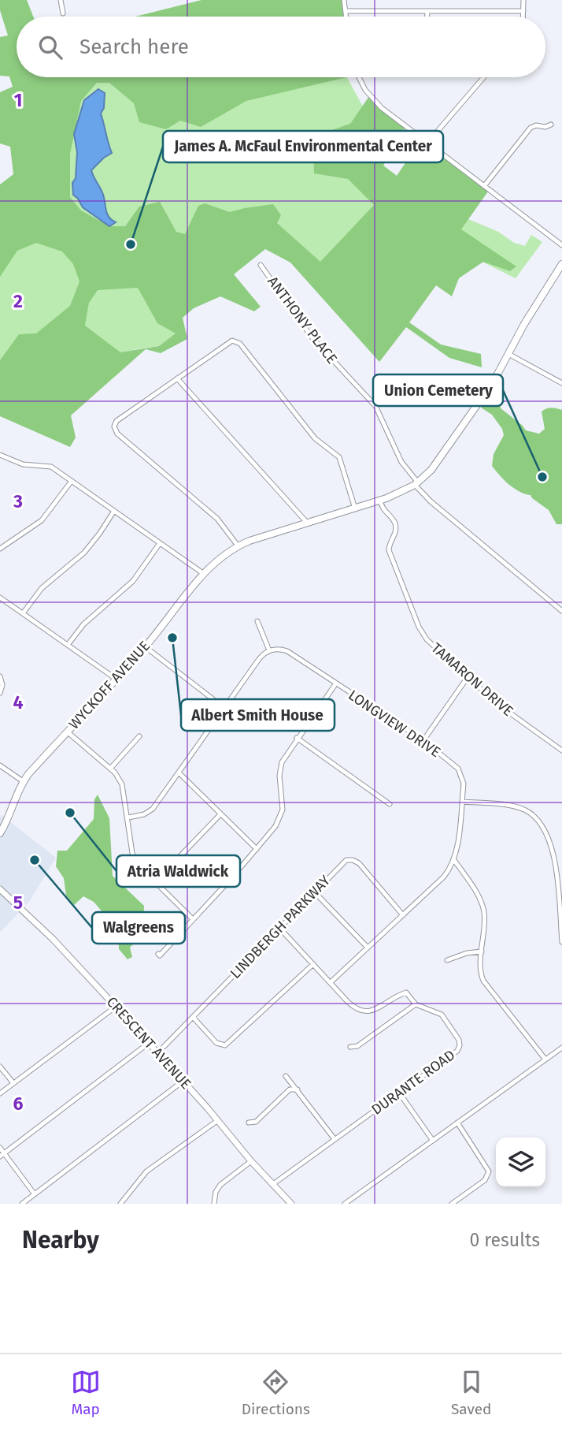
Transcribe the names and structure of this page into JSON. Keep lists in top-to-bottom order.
{
  "streets": {
    "main road": ["WYCKOFF AVENUE", "CRESCENT AVENUE"],
    "street": [
      "ANTHONY PLACE",
      "TAMARON DRIVE",
      "LONGVIEW DRIVE",
      "LINDBERGH PARKWAY",
      "DURANTE ROAD"
    ]
  },
  "crossings": [
    ["ANTHONY PLACE", "WYCKOFF AVENUE"],
    ["TAMARON DRIVE", "WYCKOFF AVENUE"],
    ["LONGVIEW DRIVE", "LINDBERGH PARKWAY"],
    ["LONGVIEW DRIVE", "DURANTE ROAD"],
    ["LINDBERGH PARKWAY", "CRESCENT AVENUE"],
    ["CRESCENT AVENUE", "DURANTE ROAD"]
  ],
  "places": [
    "James A. McFaul Environmental Center",
    "Union Cemetery",
    "Albert Smith House",
    "Atria Waldwick",
    "Walgreens"
  ],
  "page": {
    "search": "Search here",
    "heading": ["Nearby", "0 results"],
    "nav": ["Map", "Directions", "Saved"]
  },
  "grid": {
    "rows": [
      "1",
      "2",
      "3",
      "4",
      "5",
      "6"
    ]
  }
}
